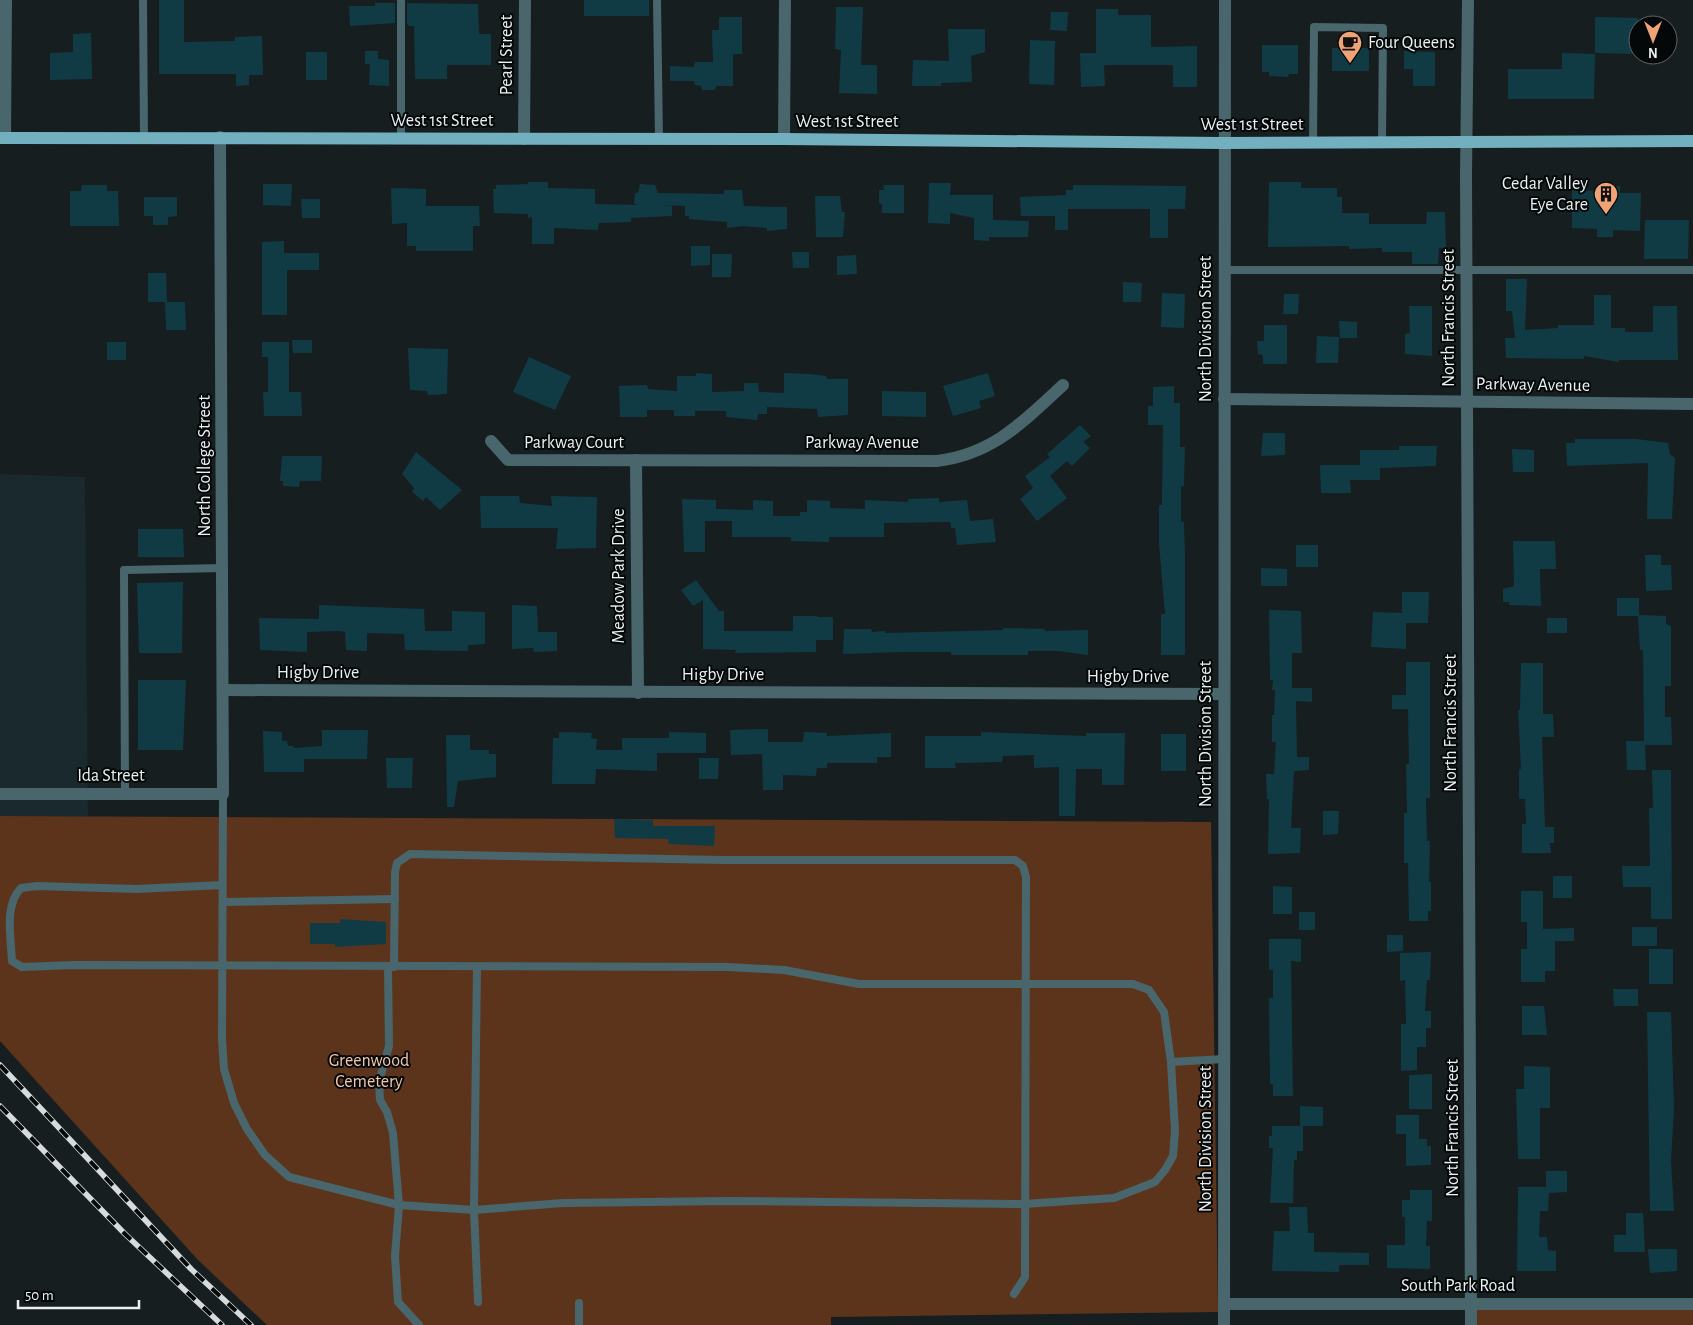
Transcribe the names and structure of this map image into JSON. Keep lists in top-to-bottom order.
{
  "streets": {
    "main road": ["West 1st Street"],
    "street": [
      "Pearl Street",
      "North Francis Street",
      "North Division Street",
      "Parkway Avenue",
      "Parkway Court",
      "North College Street",
      "Meadow Park Drive",
      "Higby Drive",
      "Ida Street",
      "South Park Road"
    ]
  },
  "crossings": [
    ["Pearl Street", "West 1st Street"],
    ["West 1st Street", "North Francis Street"],
    ["West 1st Street", "North Division Street"],
    ["West 1st Street", "North College Street"],
    ["North Francis Street", "Parkway Avenue"],
    ["North Francis Street", "South Park Road"],
    ["North Division Street", "Parkway Avenue"],
    ["North Division Street", "Higby Drive"],
    ["North Division Street", "South Park Road"],
    ["Parkway Avenue", "Parkway Court"],
    ["Parkway Avenue", "Meadow Park Drive"],
    ["Parkway Court", "Meadow Park Drive"],
    ["North College Street", "Higby Drive"],
    ["North College Street", "Ida Street"],
    ["Meadow Park Drive", "Higby Drive"]
  ],
  "parks": ["Greenwood Cemetery"],
  "places": {
    "cafe": ["Four Queens"],
    "building": ["Cedar Valley Eye Care"]
  },
  "scale_bar": "50 m",
  "north": "bottom"
}
